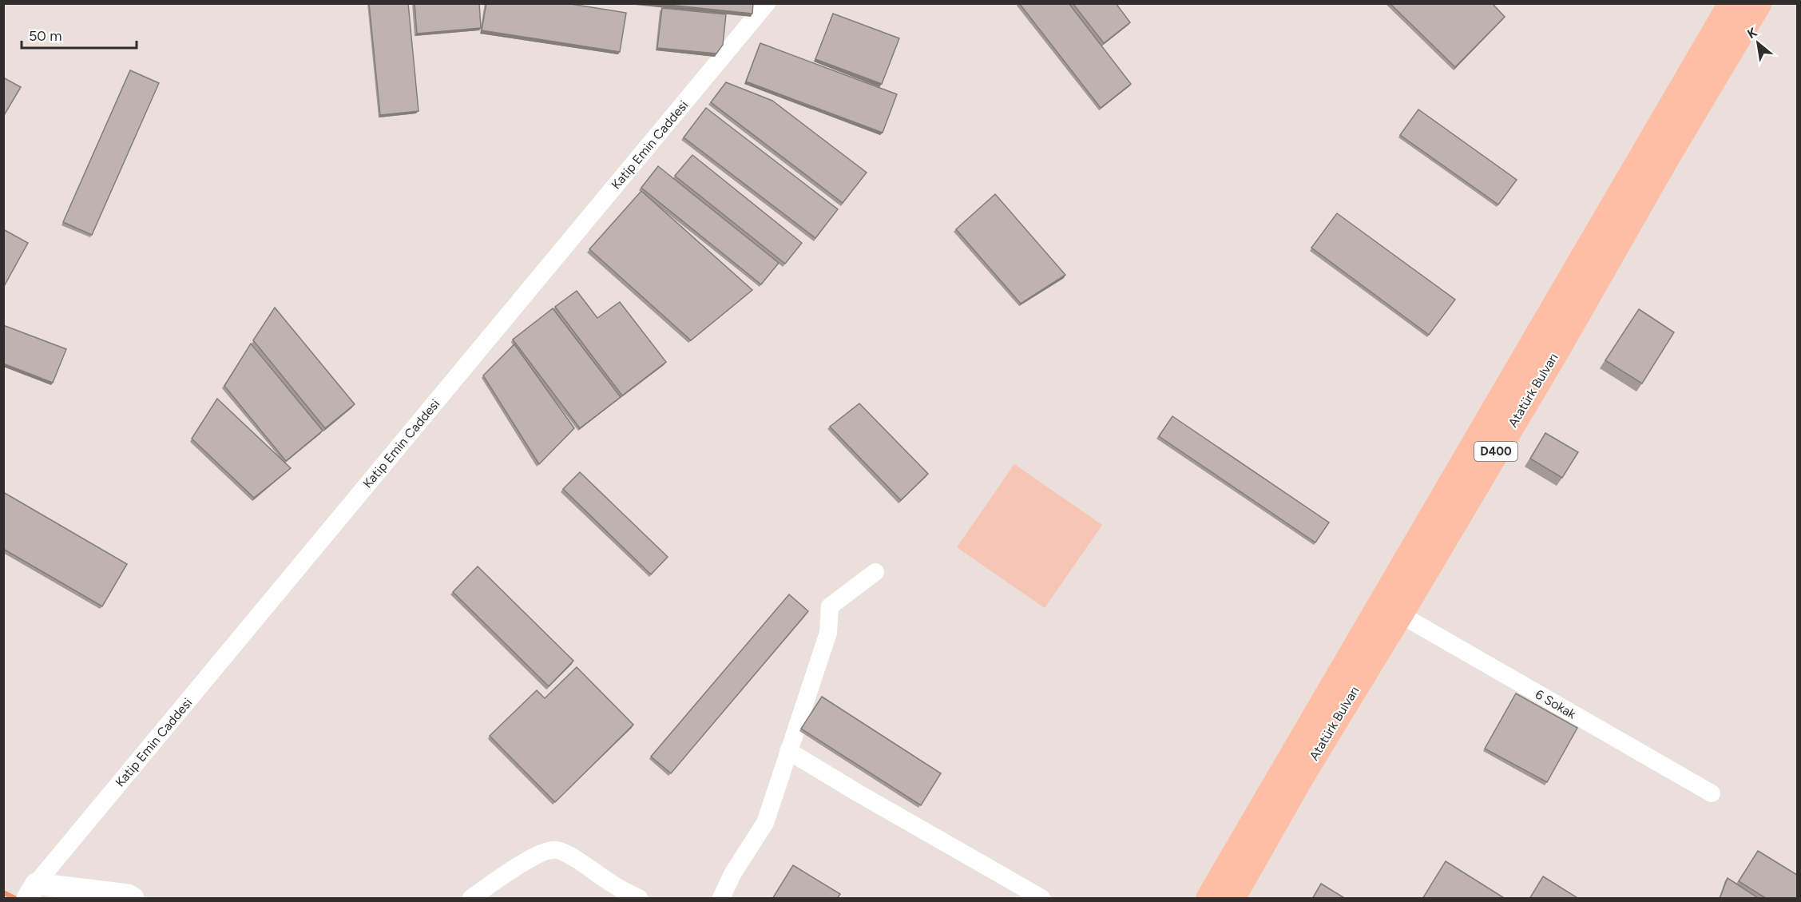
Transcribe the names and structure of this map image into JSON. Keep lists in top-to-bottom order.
{
  "streets": {
    "main road": ["Atatürk Bulvarı", "D400"],
    "street": ["Katip Emin Caddesi", "6 Sokak"]
  },
  "crossings": [
    ["Atatürk Bulvarı", "6 Sokak"]
  ],
  "scale_bar": "50 m",
  "north": "top left"
}
